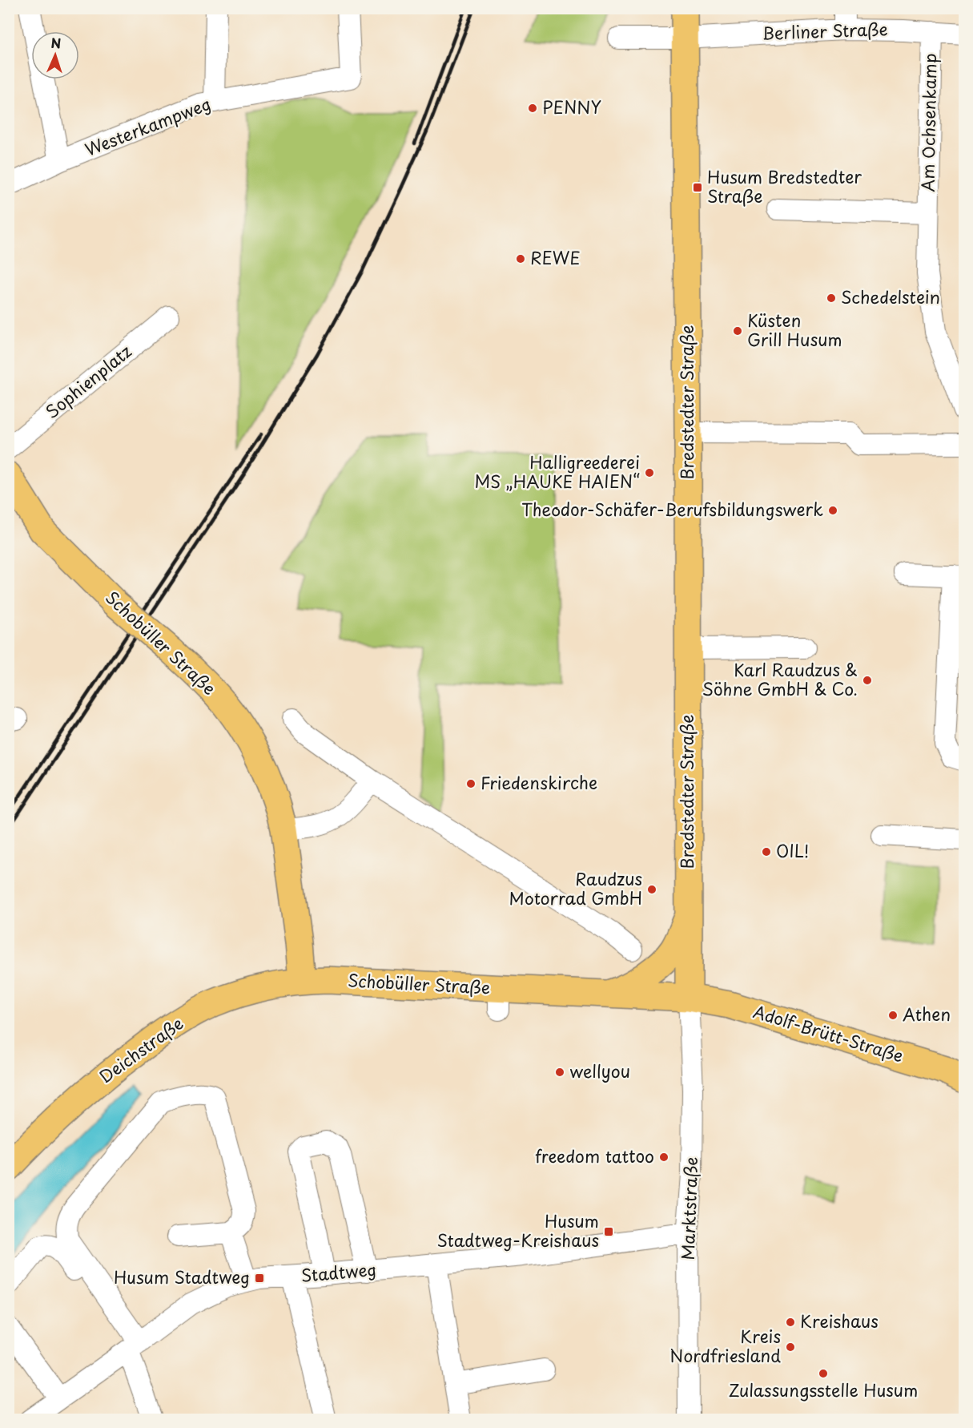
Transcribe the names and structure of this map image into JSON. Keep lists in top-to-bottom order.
{
  "streets": {
    "main road": [
      "Bredstedter Straße",
      "Schobüller Straße",
      "Adolf-Brütt-Straße",
      "Deichstraße"
    ],
    "street": [
      "Berliner Straße",
      "Am Ochsenkamp",
      "Westerkampweg",
      "Sophienplatz",
      "Marktstraße",
      "Stadtweg"
    ]
  },
  "crossings": [
    ["Berliner Straße", "Am Ochsenkamp"],
    ["Berliner Straße", "Bredstedter Straße"],
    ["Bredstedter Straße", "Schobüller Straße"],
    ["Bredstedter Straße", "Adolf-Brütt-Straße"],
    ["Bredstedter Straße", "Marktstraße"],
    ["Schobüller Straße", "Adolf-Brütt-Straße"],
    ["Schobüller Straße", "Deichstraße"],
    ["Schobüller Straße", "Marktstraße"],
    ["Adolf-Brütt-Straße", "Marktstraße"],
    ["Marktstraße", "Stadtweg"]
  ],
  "places": {
    "other": [
      "PENNY",
      "REWE",
      "Schedelstein",
      "Küsten Grill Husum",
      "Halligreederei MS „HAUKE HAIEN“",
      "Theodor-Schäfer-Berufsbildungswerk",
      "Karl Raudzus & Söhne GmbH & Co.",
      "Friedenskirche",
      "OIL!",
      "Raudzus Motorrad GmbH",
      "Athen",
      "wellyou",
      "freedom tattoo",
      "Kreishaus",
      "Kreis Nordfriesland",
      "Zulassungsstelle Husum"
    ],
    "transit": ["Husum Bredstedter Straße", "Husum Stadtweg-Kreishaus", "Husum Stadtweg"]
  },
  "north": "top"
}
